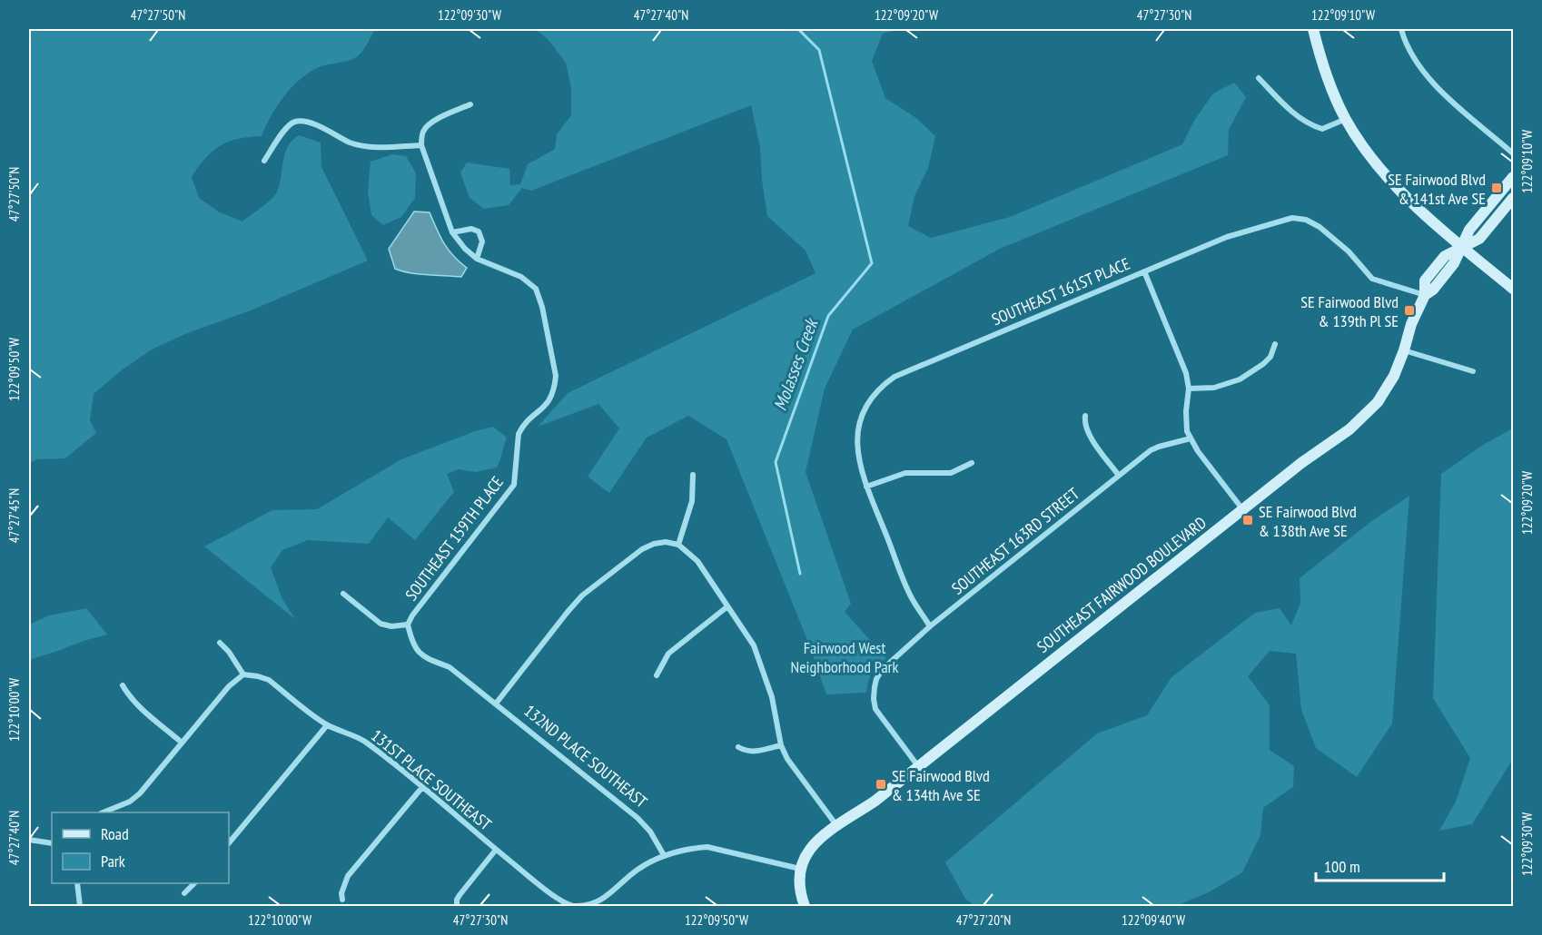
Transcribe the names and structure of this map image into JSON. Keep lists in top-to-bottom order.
{
  "streets": {
    "street": [
      "SOUTHEAST 161ST PLACE",
      "SOUTHEAST 159TH PLACE",
      "SOUTHEAST 163RD STREET",
      "SOUTHEAST FAIRWOOD BOULEVARD",
      "132ND PLACE SOUTHEAST",
      "131ST PLACE SOUTHEAST"
    ]
  },
  "crossings": [
    ["SOUTHEAST 161ST PLACE", "SOUTHEAST FAIRWOOD BOULEVARD"],
    ["SOUTHEAST 159TH PLACE", "132ND PLACE SOUTHEAST"],
    ["SOUTHEAST 163RD STREET", "SOUTHEAST FAIRWOOD BOULEVARD"]
  ],
  "water": ["Molasses Creek"],
  "parks": ["Fairwood West Neighborhood Park"],
  "places": {
    "transit": [
      "SE Fairwood Blvd & 141st Ave SE",
      "SE Fairwood Blvd & 139th Pl SE",
      "SE Fairwood Blvd & 138th Ave SE",
      "SE Fairwood Blvd & 134th Ave SE"
    ]
  },
  "legend": ["Road", "Park"],
  "scale_bar": "100 m",
  "coordinates": [
    "47°27'50\"N",
    "122°09'30\"W",
    "47°27'40\"N",
    "122°09'20\"W",
    "47°27'30\"N",
    "122°09'10\"W",
    "122°09'50\"W",
    "47°27'45\"N",
    "122°10'00\"W",
    "47°27'20\"N",
    "122°09'40\"W"
  ]
}
